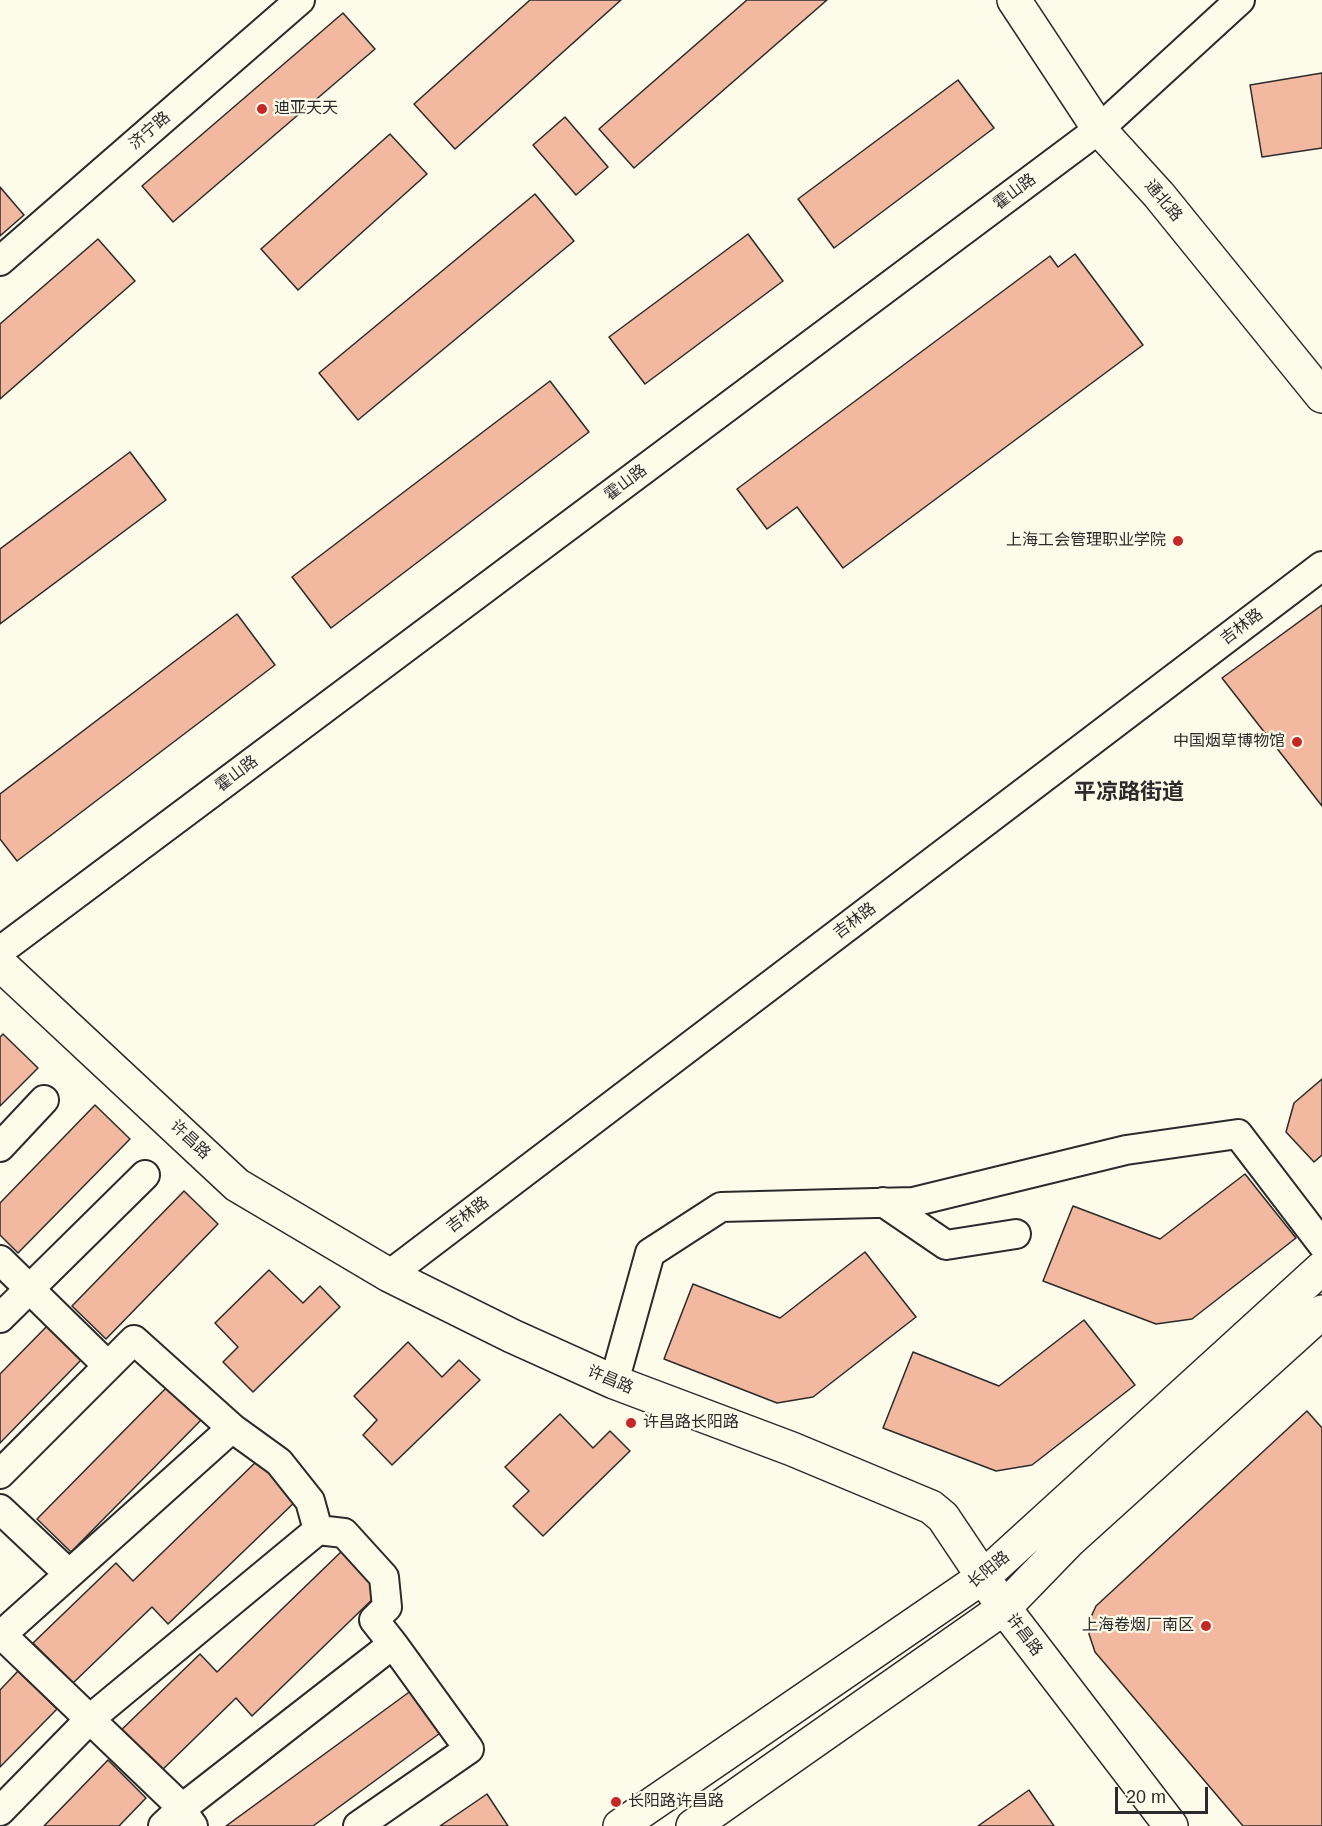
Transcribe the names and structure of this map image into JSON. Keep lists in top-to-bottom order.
{
  "streets": {
    "street": [
      "济宁路",
      "霍山路",
      "通北路",
      "吉林路",
      "许昌路",
      "长阳路"
    ]
  },
  "crossings": [
    ["霍山路", "通北路"],
    ["吉林路", "许昌路"],
    ["许昌路", "长阳路"]
  ],
  "districts": ["平凉路街道"],
  "places": [
    "迪亚天天",
    "上海工会管理职业学院",
    "中国烟草博物馆",
    "许昌路长阳路",
    "上海卷烟厂南区",
    "长阳路许昌路"
  ],
  "scale_bar": "20 m"
}
